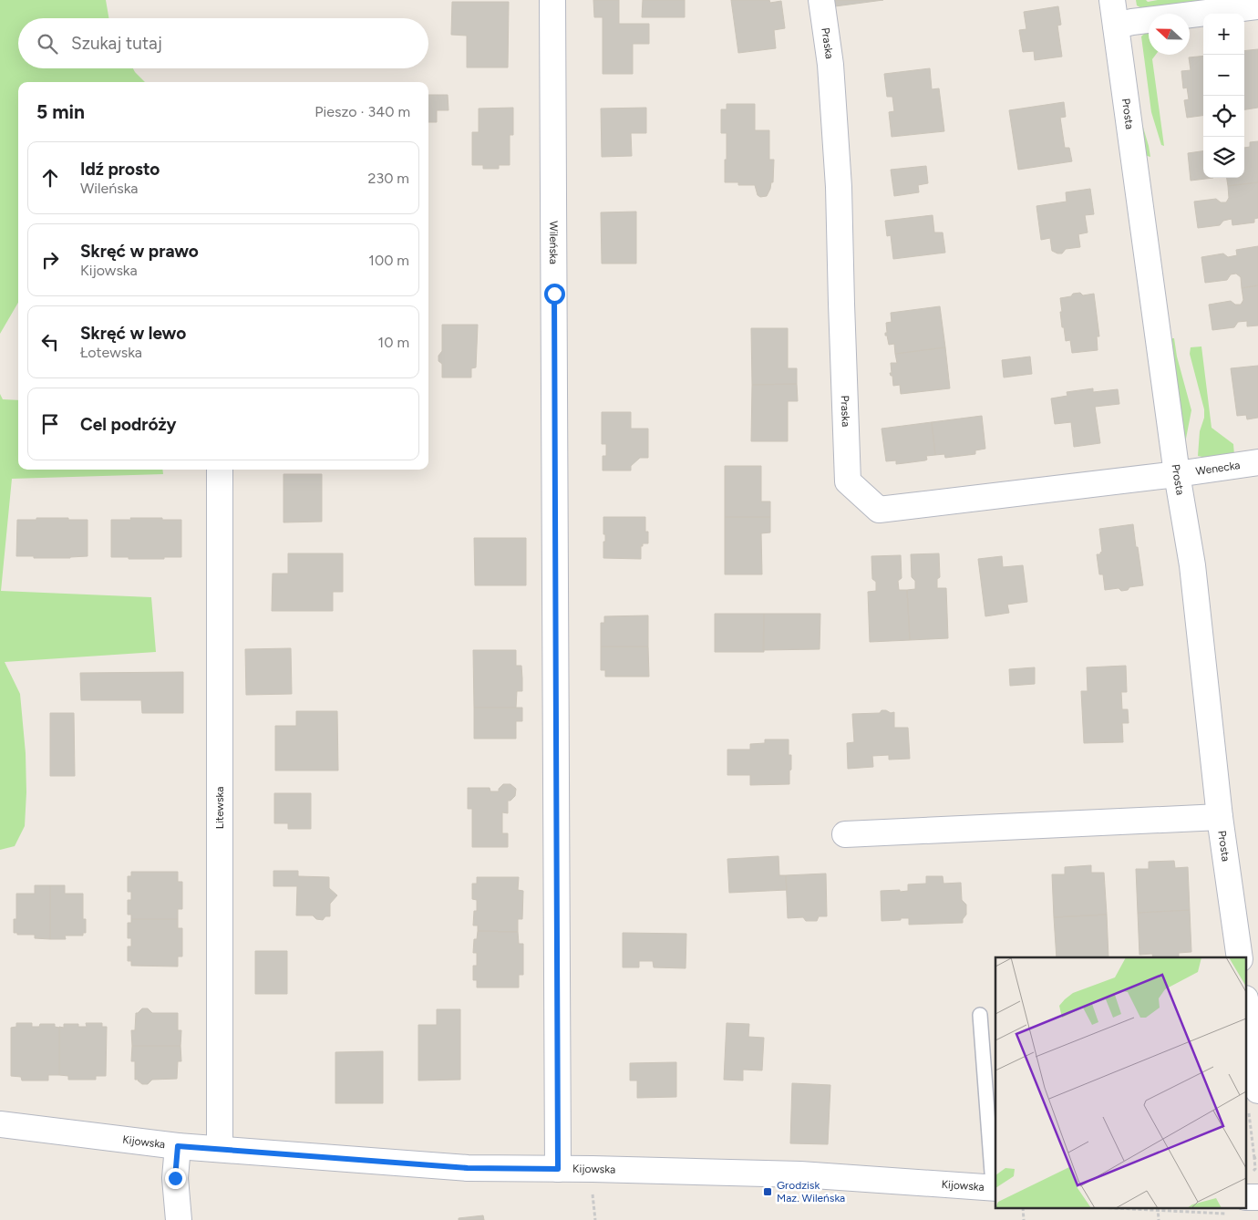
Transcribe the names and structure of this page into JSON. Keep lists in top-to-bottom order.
{
  "streets": {
    "street": [
      "Praska",
      "Prosta",
      "Wileńska",
      "Wenecka",
      "Litewska",
      "Kijowska"
    ]
  },
  "crossings": [
    ["Praska", "Prosta"],
    ["Praska", "Wenecka"],
    ["Prosta", "Wenecka"],
    ["Wileńska", "Kijowska"],
    ["Litewska", "Kijowska"]
  ],
  "places": {
    "transit": ["Grodzisk Maz. Wileńska"]
  },
  "north": "left",
  "page": {
    "map_buttons": ["+", "−"],
    "search": "Szukaj tutaj",
    "heading": ["5 min", "Pieszo · 340 m"],
    "list": [
      ["Idź prosto", "Wileńska", "230 m"],
      ["Skręć w prawo", "Kijowska", "100 m"],
      ["Skręć w lewo", "Łotewska", "10 m"],
      "Cel podróży"
    ]
  }
}
